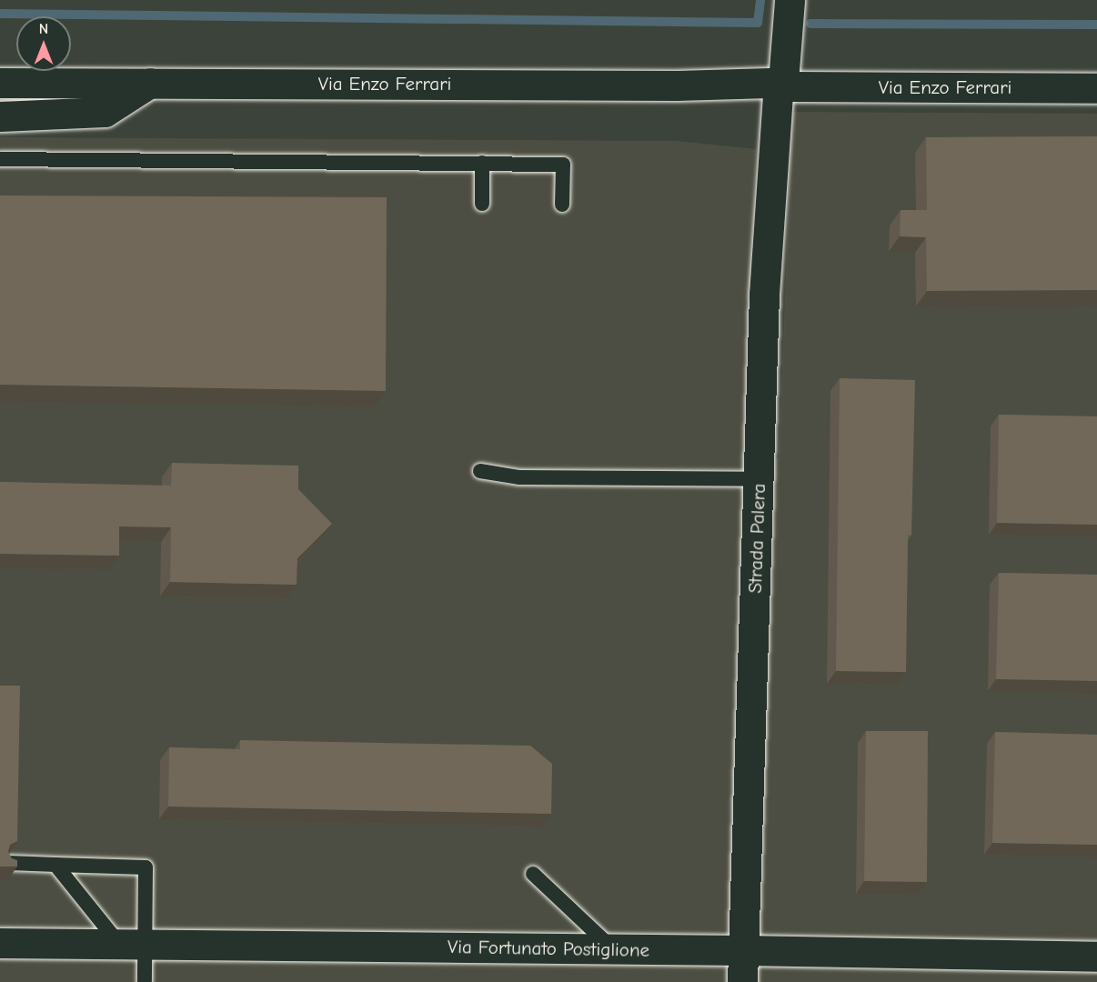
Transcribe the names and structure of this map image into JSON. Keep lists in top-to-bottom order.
{
  "streets": {
    "street": ["Via Enzo Ferrari", "Strada Palera", "Via Fortunato Postiglione"]
  },
  "crossings": [
    ["Via Enzo Ferrari", "Strada Palera"],
    ["Strada Palera", "Via Fortunato Postiglione"]
  ],
  "north": "top"
}
